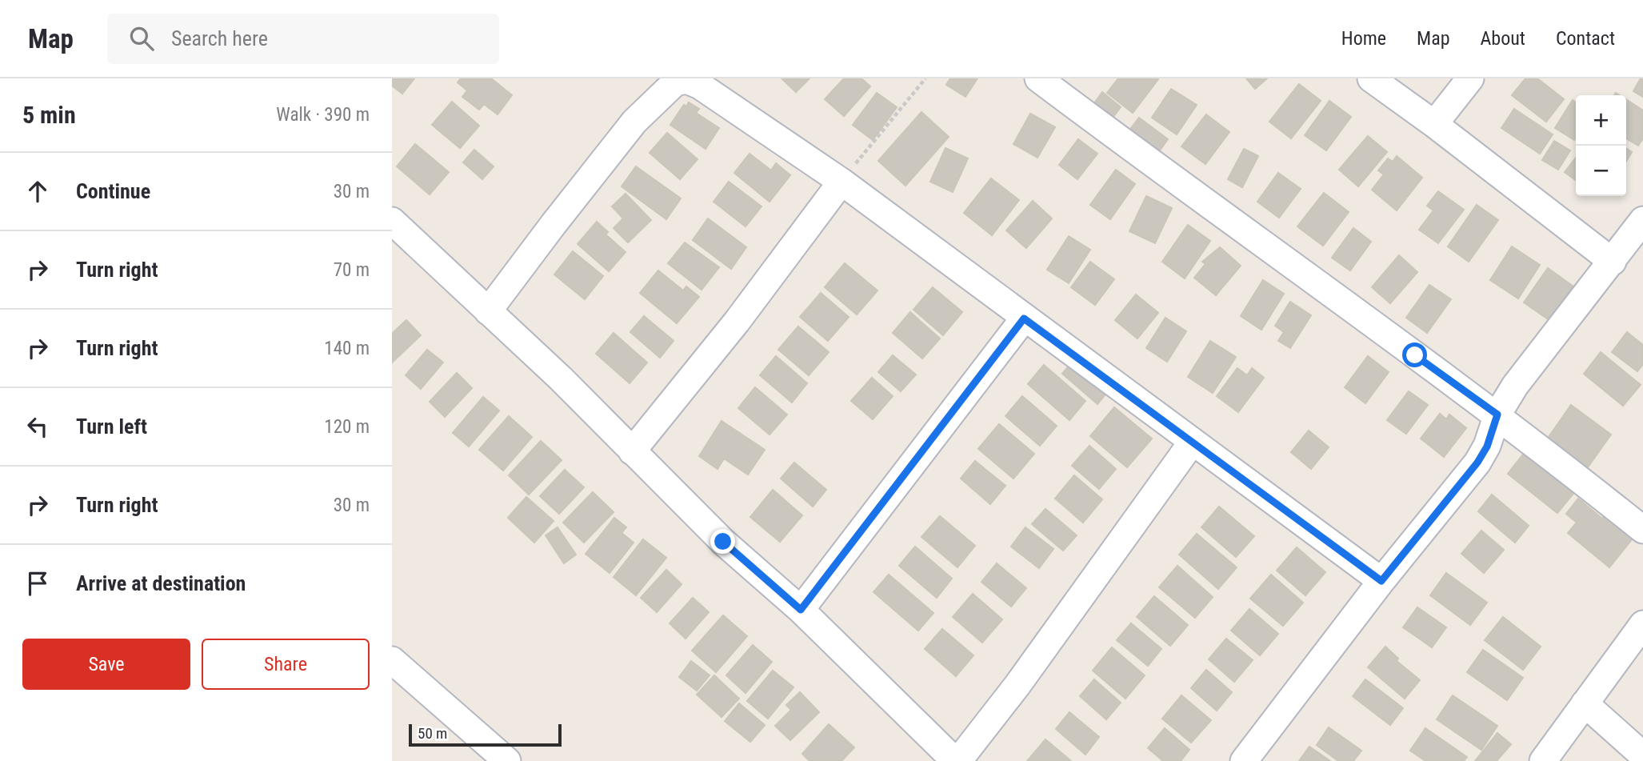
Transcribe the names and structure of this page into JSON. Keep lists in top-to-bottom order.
{
  "scale_bar": "50 m",
  "page": {
    "header": "Map",
    "search": "Search here",
    "nav": [
      "Home",
      "Map",
      "About",
      "Contact"
    ],
    "heading": ["5 min", "Walk · 390 m"],
    "map_buttons": ["+", "−"],
    "list": [
      ["Continue", "30 m"],
      ["Turn right", "70 m"],
      ["Turn right", "140 m"],
      ["Turn left", "120 m"],
      ["Turn right", "30 m"],
      "Arrive at destination"
    ],
    "buttons": ["Save", "Share"],
    "scale": "50 m"
  }
}
